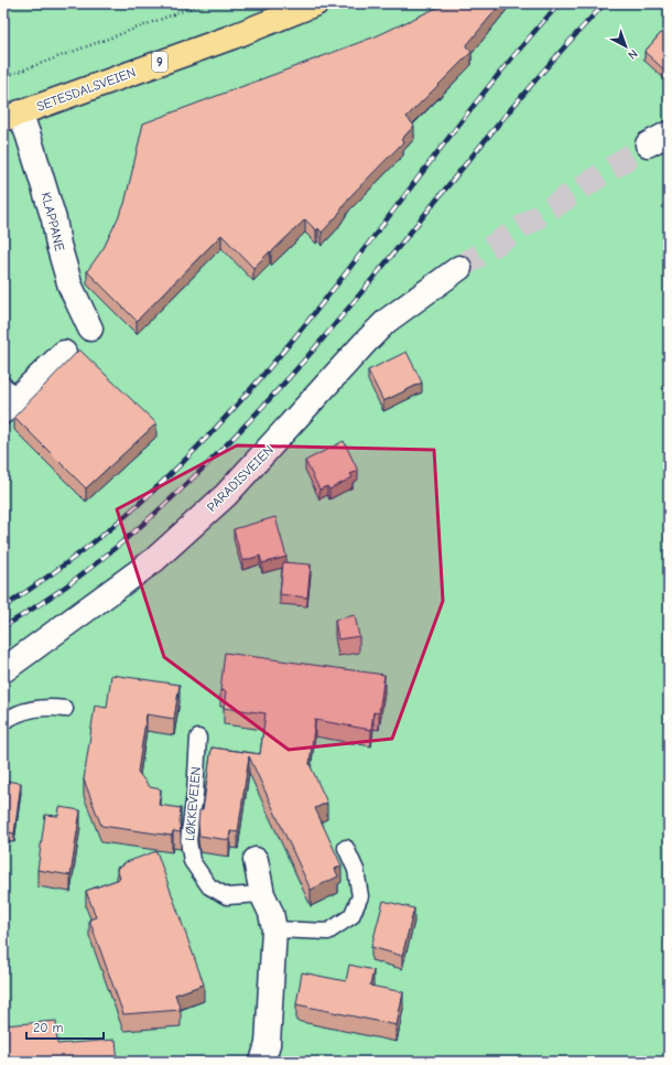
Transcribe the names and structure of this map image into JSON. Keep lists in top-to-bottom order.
{
  "streets": {
    "highway": ["9", "SETESDALSVEIEN"],
    "street": ["KLAPPANE", "PARADISVEIEN"],
    "lane": ["LØKKEVEIEN"]
  },
  "crossings": [
    ["SETESDALSVEIEN", "KLAPPANE"]
  ],
  "scale_bar": "20 m",
  "north": "bottom right"
}
